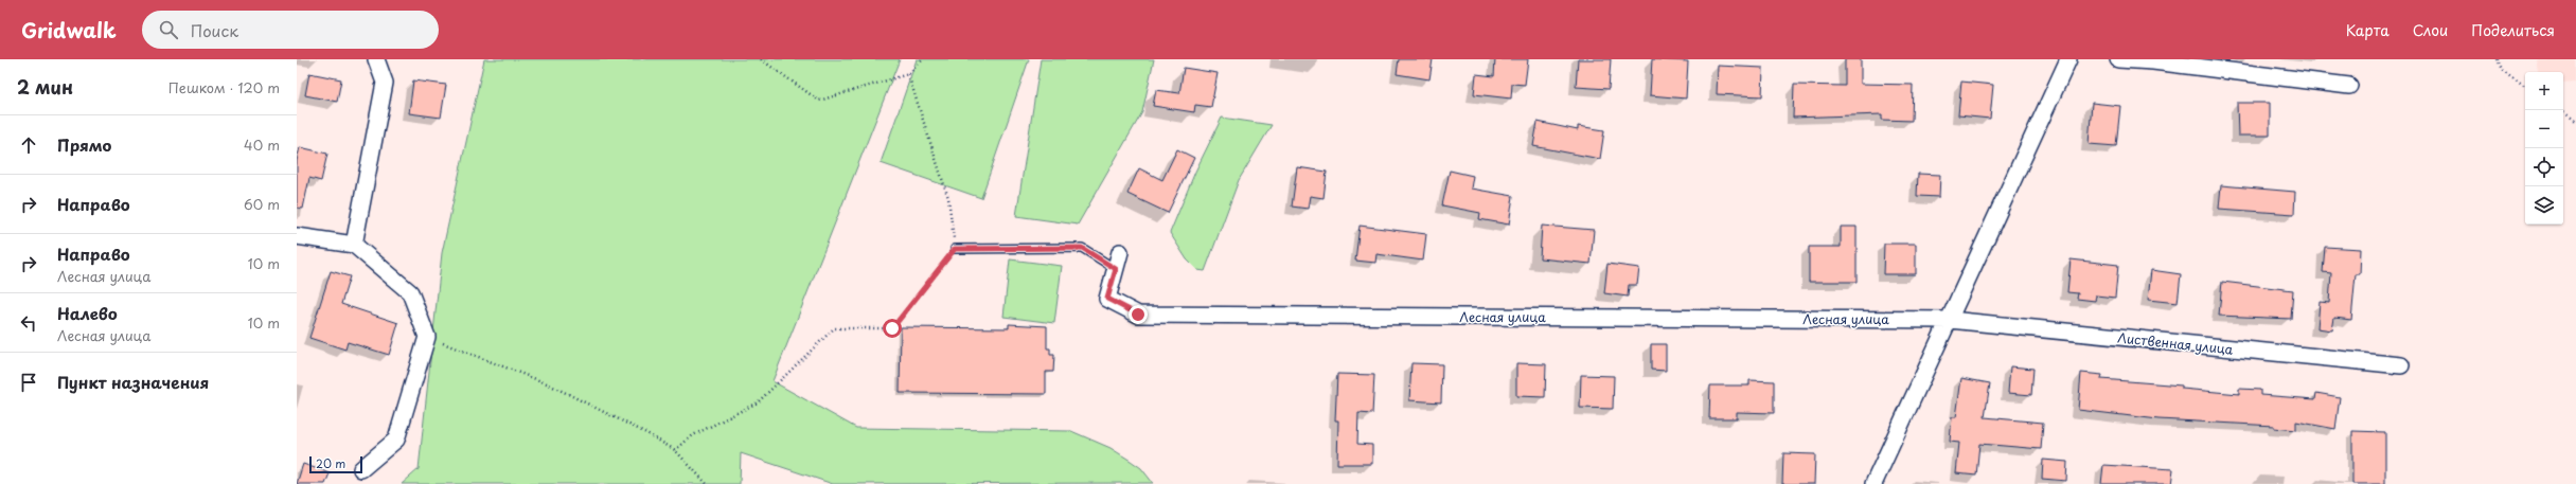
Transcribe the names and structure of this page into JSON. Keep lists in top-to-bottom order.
{
  "streets": {
    "street": ["Лесная улица", "Лиственная улица"]
  },
  "crossings": [
    ["Лесная улица", "Лиственная улица"]
  ],
  "scale_bar": "20 m",
  "page": {
    "header": "Gridwalk",
    "search": "Поиск",
    "nav": ["Карта", "Слои", "Поделиться"],
    "heading": ["2 мин", "Пешком · 120 m"],
    "map_buttons": ["+", "−"],
    "list": [
      ["Прямо", "40 m"],
      ["Направо", "60 m"],
      ["Направо", "Лесная улица", "10 m"],
      ["Налево", "Лесная улица", "10 m"],
      "Пункт назначения"
    ],
    "scale": "20 m"
  }
}
